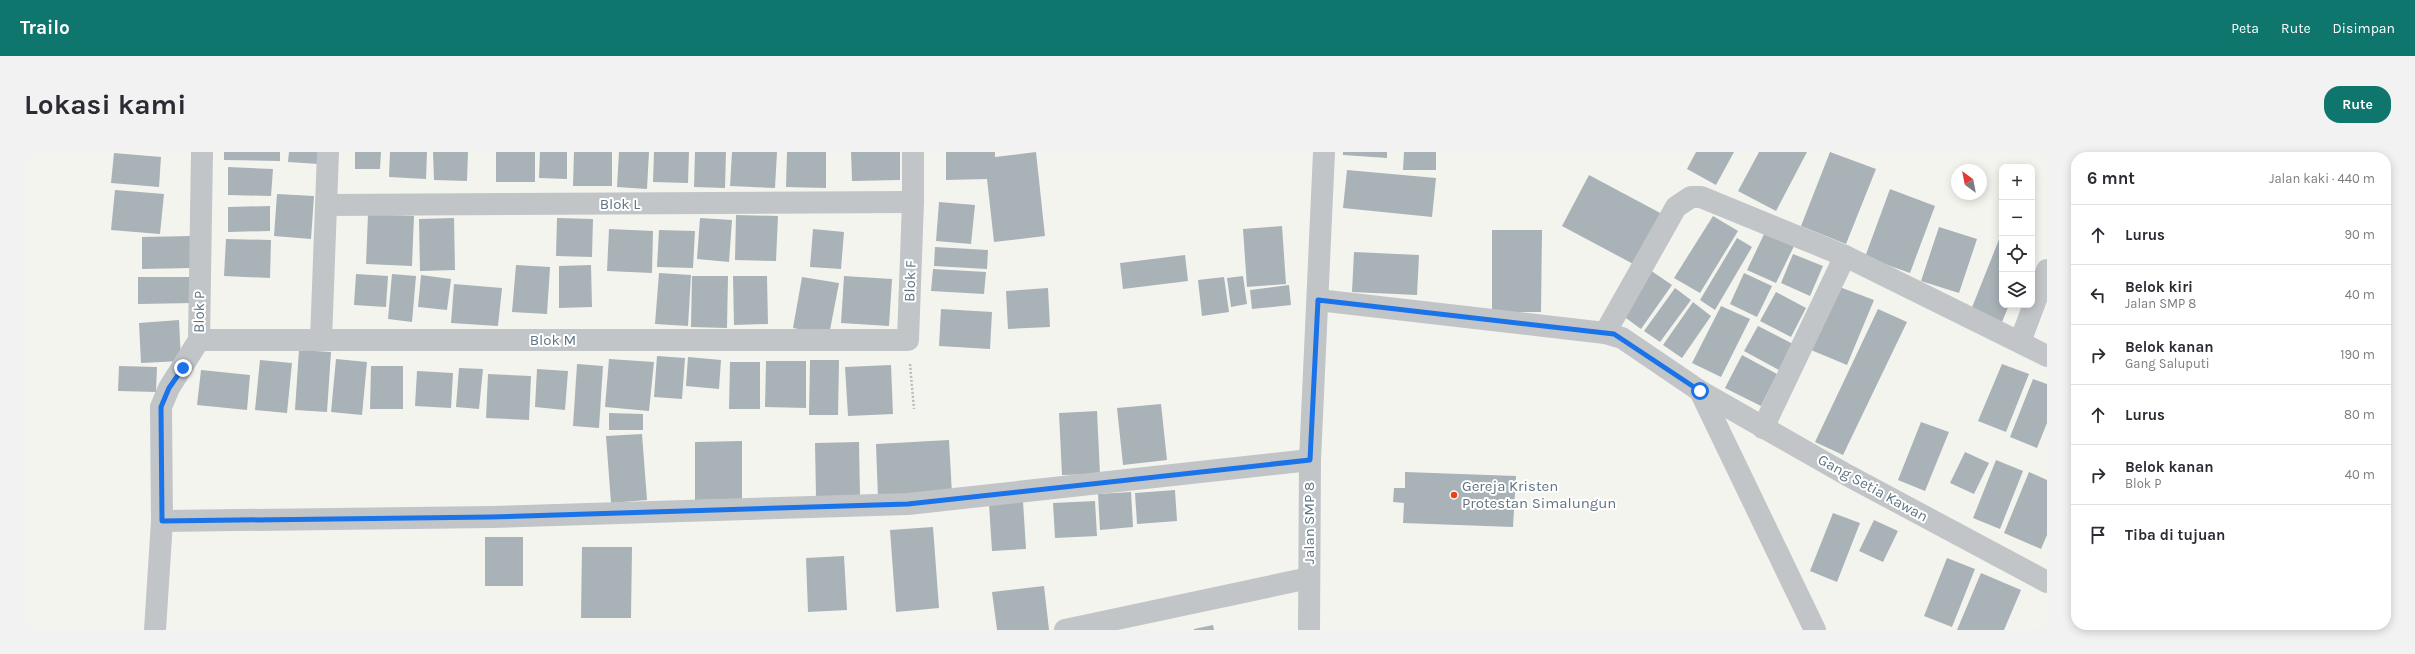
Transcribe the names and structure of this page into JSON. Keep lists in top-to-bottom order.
{
  "streets": {
    "street": [
      "Blok L",
      "Blok F",
      "Blok P",
      "Blok M",
      "Gang Setia Kawan",
      "Jalan SMP 8"
    ]
  },
  "crossings": [
    ["Blok L", "Blok F"],
    ["Blok F", "Blok M"],
    ["Blok P", "Blok M"],
    ["Gang Setia Kawan", "Jalan SMP 8"]
  ],
  "places": ["Gereja Kristen Protestan Simalungun"],
  "north": "top left",
  "page": {
    "header": "Trailo",
    "nav": ["Peta", "Rute", "Disimpan"],
    "buttons": "Rute",
    "title": "Lokasi kami",
    "heading": ["6 mnt", "Jalan kaki · 440 m"],
    "map_buttons": ["+", "−"],
    "list": [
      ["Lurus", "90 m"],
      ["Belok kiri", "Jalan SMP 8", "40 m"],
      ["Belok kanan", "Gang Saluputi", "190 m"],
      ["Lurus", "80 m"],
      ["Belok kanan", "Blok P", "40 m"],
      "Tiba di tujuan"
    ]
  }
}
